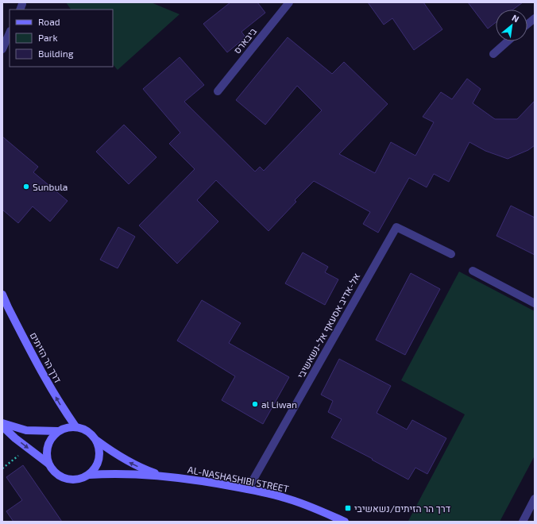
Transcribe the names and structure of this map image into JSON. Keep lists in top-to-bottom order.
{
  "streets": {
    "street": [
      "ביבארס",
      "אל-אדיב אסעאף אל-נשאשיבי",
      "דרך הר הזיתים",
      "AL-NASHASHIBI STREET"
    ]
  },
  "crossings": [
    ["אל-אדיב אסעאף אל-נשאשיבי", "AL-NASHASHIBI STREET"]
  ],
  "one_way": ["דרך הר הזיתים"],
  "places": {
    "other": ["Sunbula", "al Liwan"],
    "transit": ["דרך הר הזיתים/נשאשיבי"]
  },
  "legend": ["Road", "Park", "Building"],
  "north": "top right"
}
